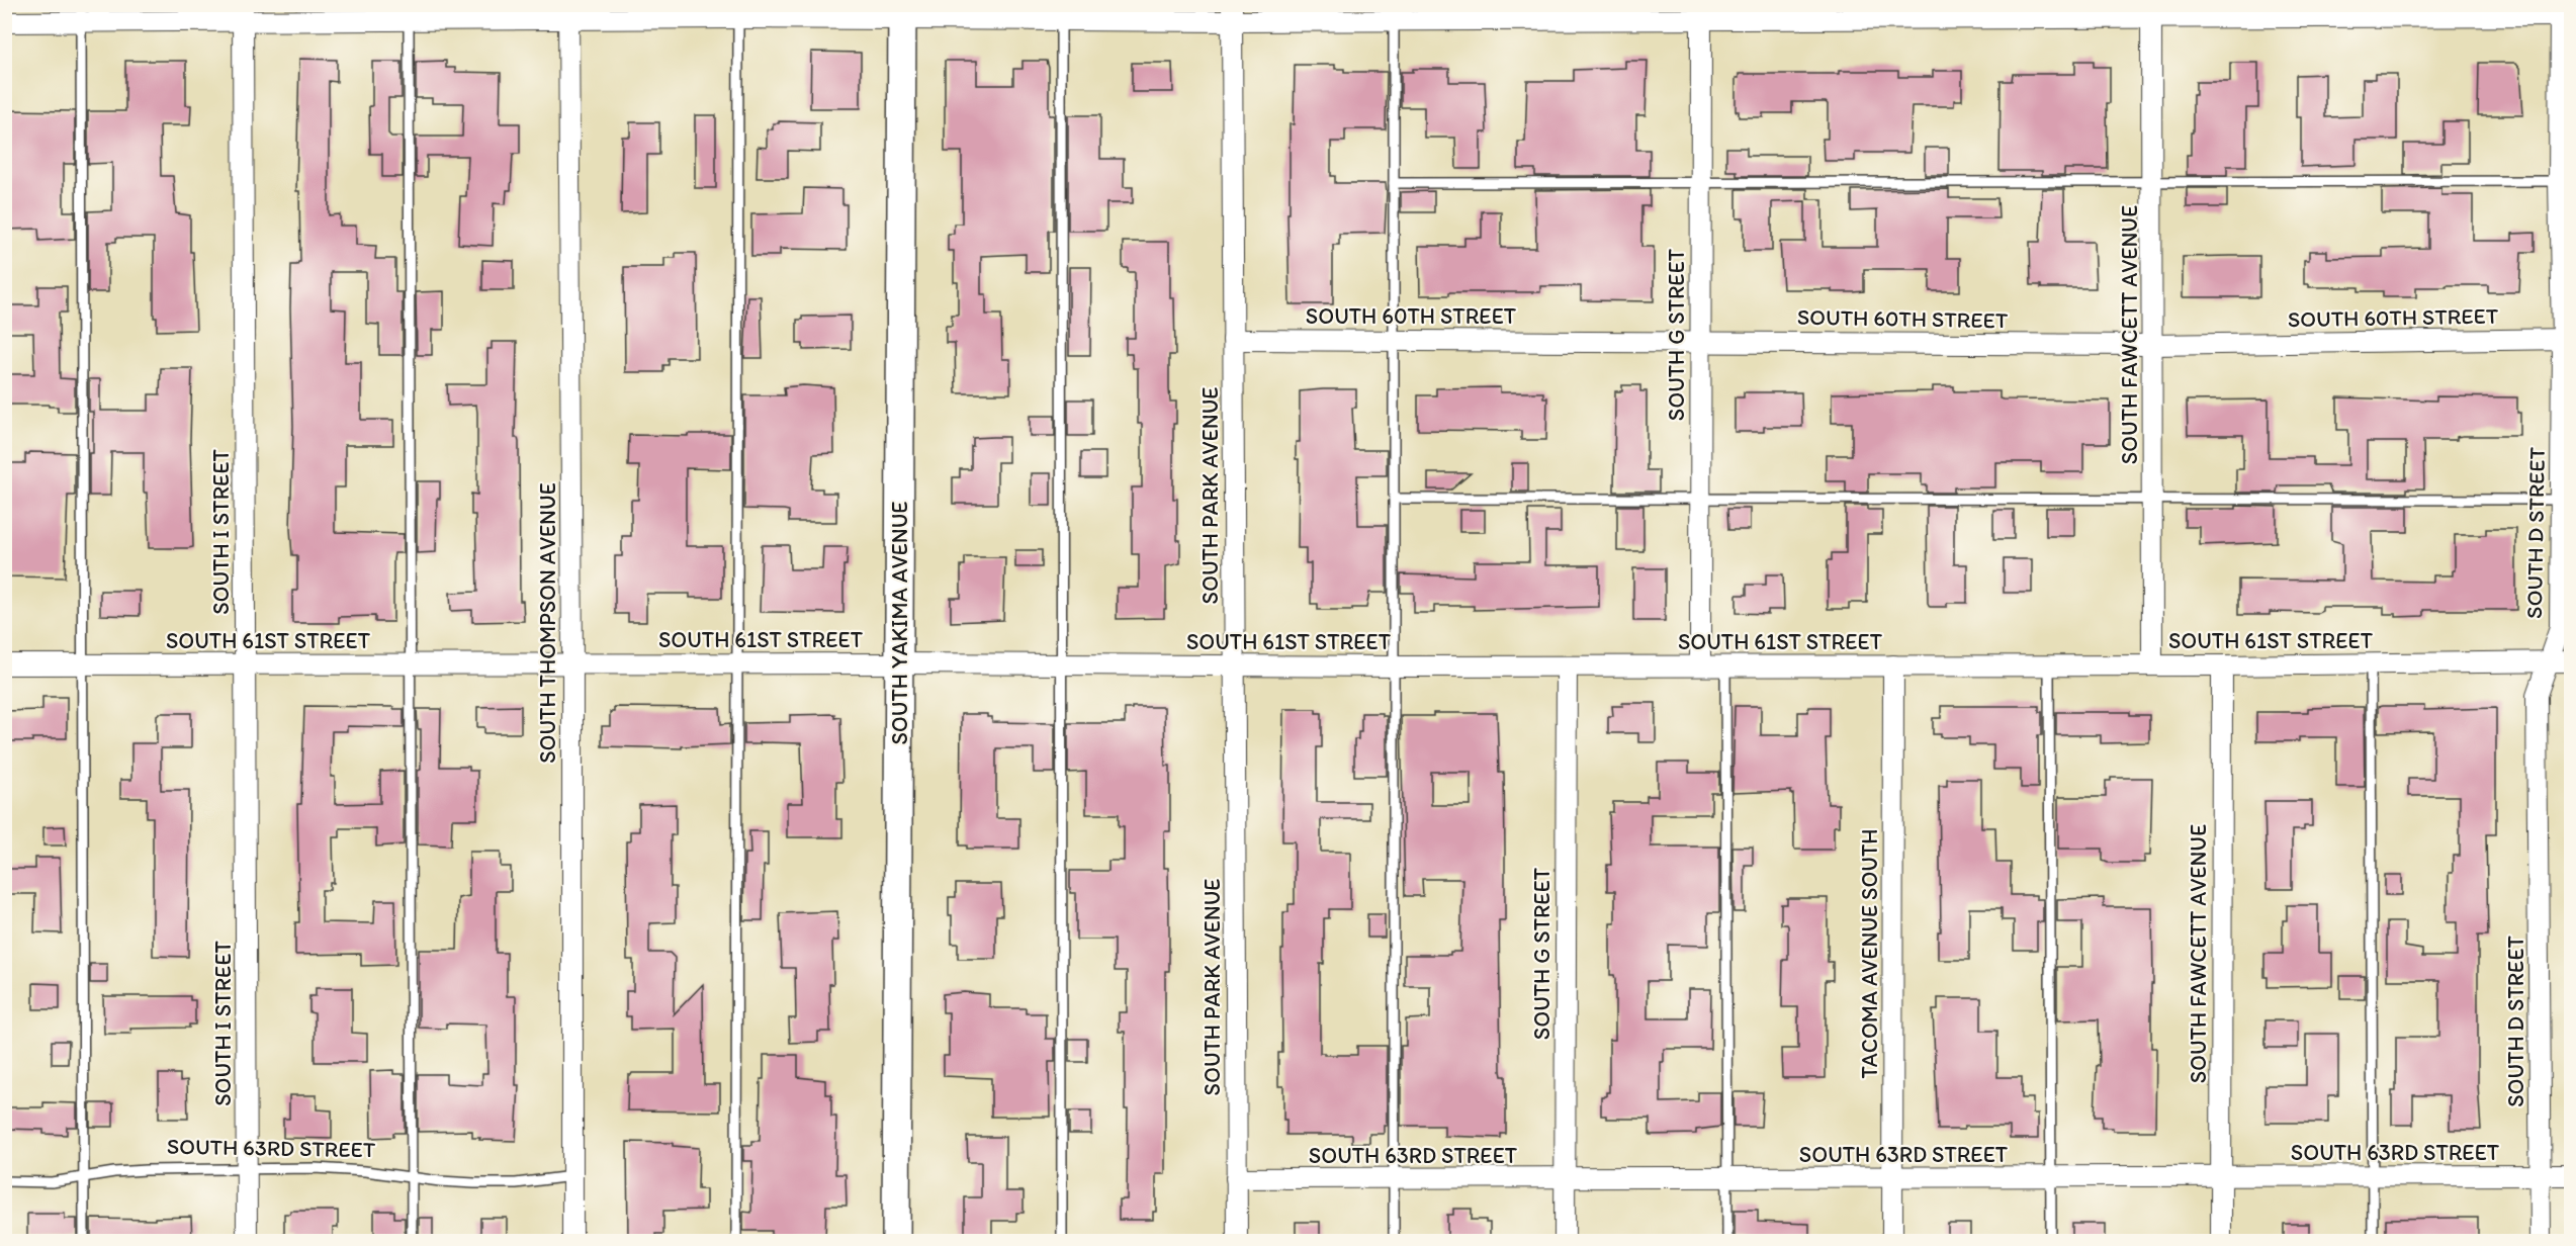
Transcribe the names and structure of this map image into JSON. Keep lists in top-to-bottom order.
{
  "streets": {
    "main road": ["SOUTH YAKIMA AVENUE"],
    "street": [
      "SOUTH 60TH STREET",
      "SOUTH G STREET",
      "SOUTH FAWCETT AVENUE",
      "SOUTH PARK AVENUE",
      "SOUTH I STREET",
      "SOUTH D STREET",
      "SOUTH THOMPSON AVENUE",
      "SOUTH 61ST STREET",
      "TACOMA AVENUE SOUTH",
      "SOUTH 63RD STREET"
    ]
  },
  "crossings": [
    ["SOUTH 60TH STREET", "SOUTH G STREET"],
    ["SOUTH 60TH STREET", "SOUTH FAWCETT AVENUE"],
    ["SOUTH 60TH STREET", "SOUTH PARK AVENUE"],
    ["SOUTH 60TH STREET", "SOUTH D STREET"],
    ["SOUTH G STREET", "SOUTH 61ST STREET"],
    ["SOUTH G STREET", "SOUTH 63RD STREET"],
    ["SOUTH FAWCETT AVENUE", "SOUTH 61ST STREET"],
    ["SOUTH FAWCETT AVENUE", "SOUTH 63RD STREET"],
    ["SOUTH PARK AVENUE", "SOUTH 61ST STREET"],
    ["SOUTH PARK AVENUE", "SOUTH 63RD STREET"],
    ["SOUTH I STREET", "SOUTH 61ST STREET"],
    ["SOUTH I STREET", "SOUTH 63RD STREET"],
    ["SOUTH D STREET", "SOUTH 61ST STREET"],
    ["SOUTH D STREET", "SOUTH 63RD STREET"],
    ["SOUTH THOMPSON AVENUE", "SOUTH 61ST STREET"],
    ["SOUTH THOMPSON AVENUE", "SOUTH 63RD STREET"],
    ["SOUTH YAKIMA AVENUE", "SOUTH 61ST STREET"],
    ["SOUTH 61ST STREET", "TACOMA AVENUE SOUTH"],
    ["TACOMA AVENUE SOUTH", "SOUTH 63RD STREET"]
  ]
}
